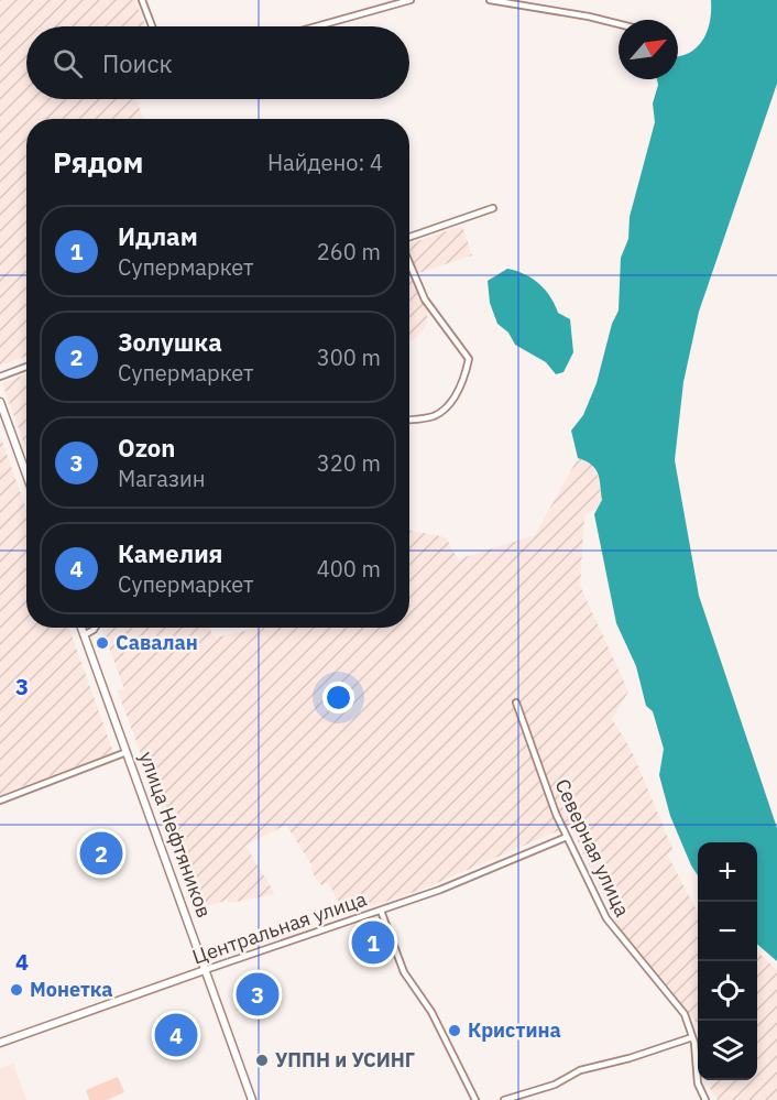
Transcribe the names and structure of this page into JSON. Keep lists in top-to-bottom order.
{
  "streets": {
    "street": ["улица Нефтяников", "Северная улица", "Центральная улица"]
  },
  "crossings": [
    ["улица Нефтяников", "Центральная улица"],
    ["Северная улица", "Центральная улица"]
  ],
  "places": [
    "Савалан",
    "Монетка",
    "Кристина",
    "УППН и УСИНГ"
  ],
  "north": "top right",
  "page": {
    "search": "Поиск",
    "heading": ["Рядом", "Найдено: 4"],
    "list": [
      {
        "mark": "1",
        "name": "Идлам",
        "note": "Супермаркет",
        "value": "260 m"
      },
      {
        "mark": "2",
        "name": "Золушка",
        "note": "Супермаркет",
        "value": "300 m"
      },
      {
        "mark": "3",
        "name": "Ozon",
        "note": "Магазин",
        "value": "320 m"
      },
      {
        "mark": "4",
        "name": "Камелия",
        "note": "Супермаркет",
        "value": "400 m"
      }
    ],
    "pins": [
      "2",
      "1",
      "3",
      "4"
    ],
    "map_buttons": ["+", "−"]
  },
  "grid": {
    "rows": ["3", "4"]
  }
}
